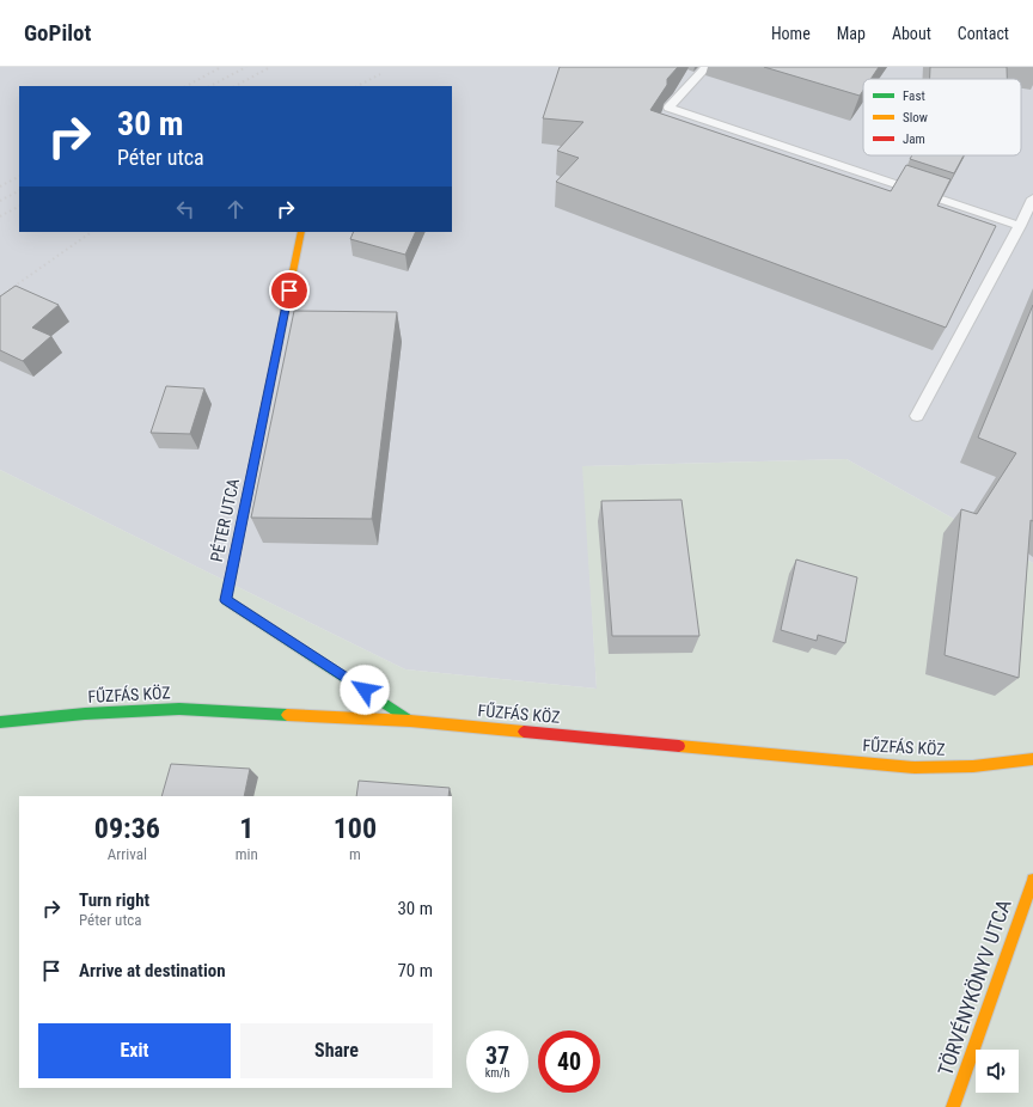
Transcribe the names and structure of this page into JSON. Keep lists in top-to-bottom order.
{
  "streets": {
    "street": ["PÉTER UTCA", "FŰZFÁS KÖZ", "TÖRVÉNYKÖNYV UTCA"]
  },
  "crossings": [
    ["PÉTER UTCA", "FŰZFÁS KÖZ"]
  ],
  "legend": ["Fast", "Slow", "Jam"],
  "page": {
    "header": "GoPilot",
    "nav": [
      "Home",
      "Map",
      "About",
      "Contact"
    ],
    "turn": ["30 m", "Péter utca"],
    "eta": [
      "09:36",
      "Arrival",
      "1",
      "min",
      "100",
      "m"
    ],
    "list": [
      {
        "name": "Turn right",
        "note": "Péter utca",
        "value": "30 m"
      },
      {
        "name": "Arrive at destination",
        "value": "70 m"
      }
    ],
    "buttons": ["Exit", "Share"],
    "speed": "37 km/h",
    "limit": "40"
  }
}
